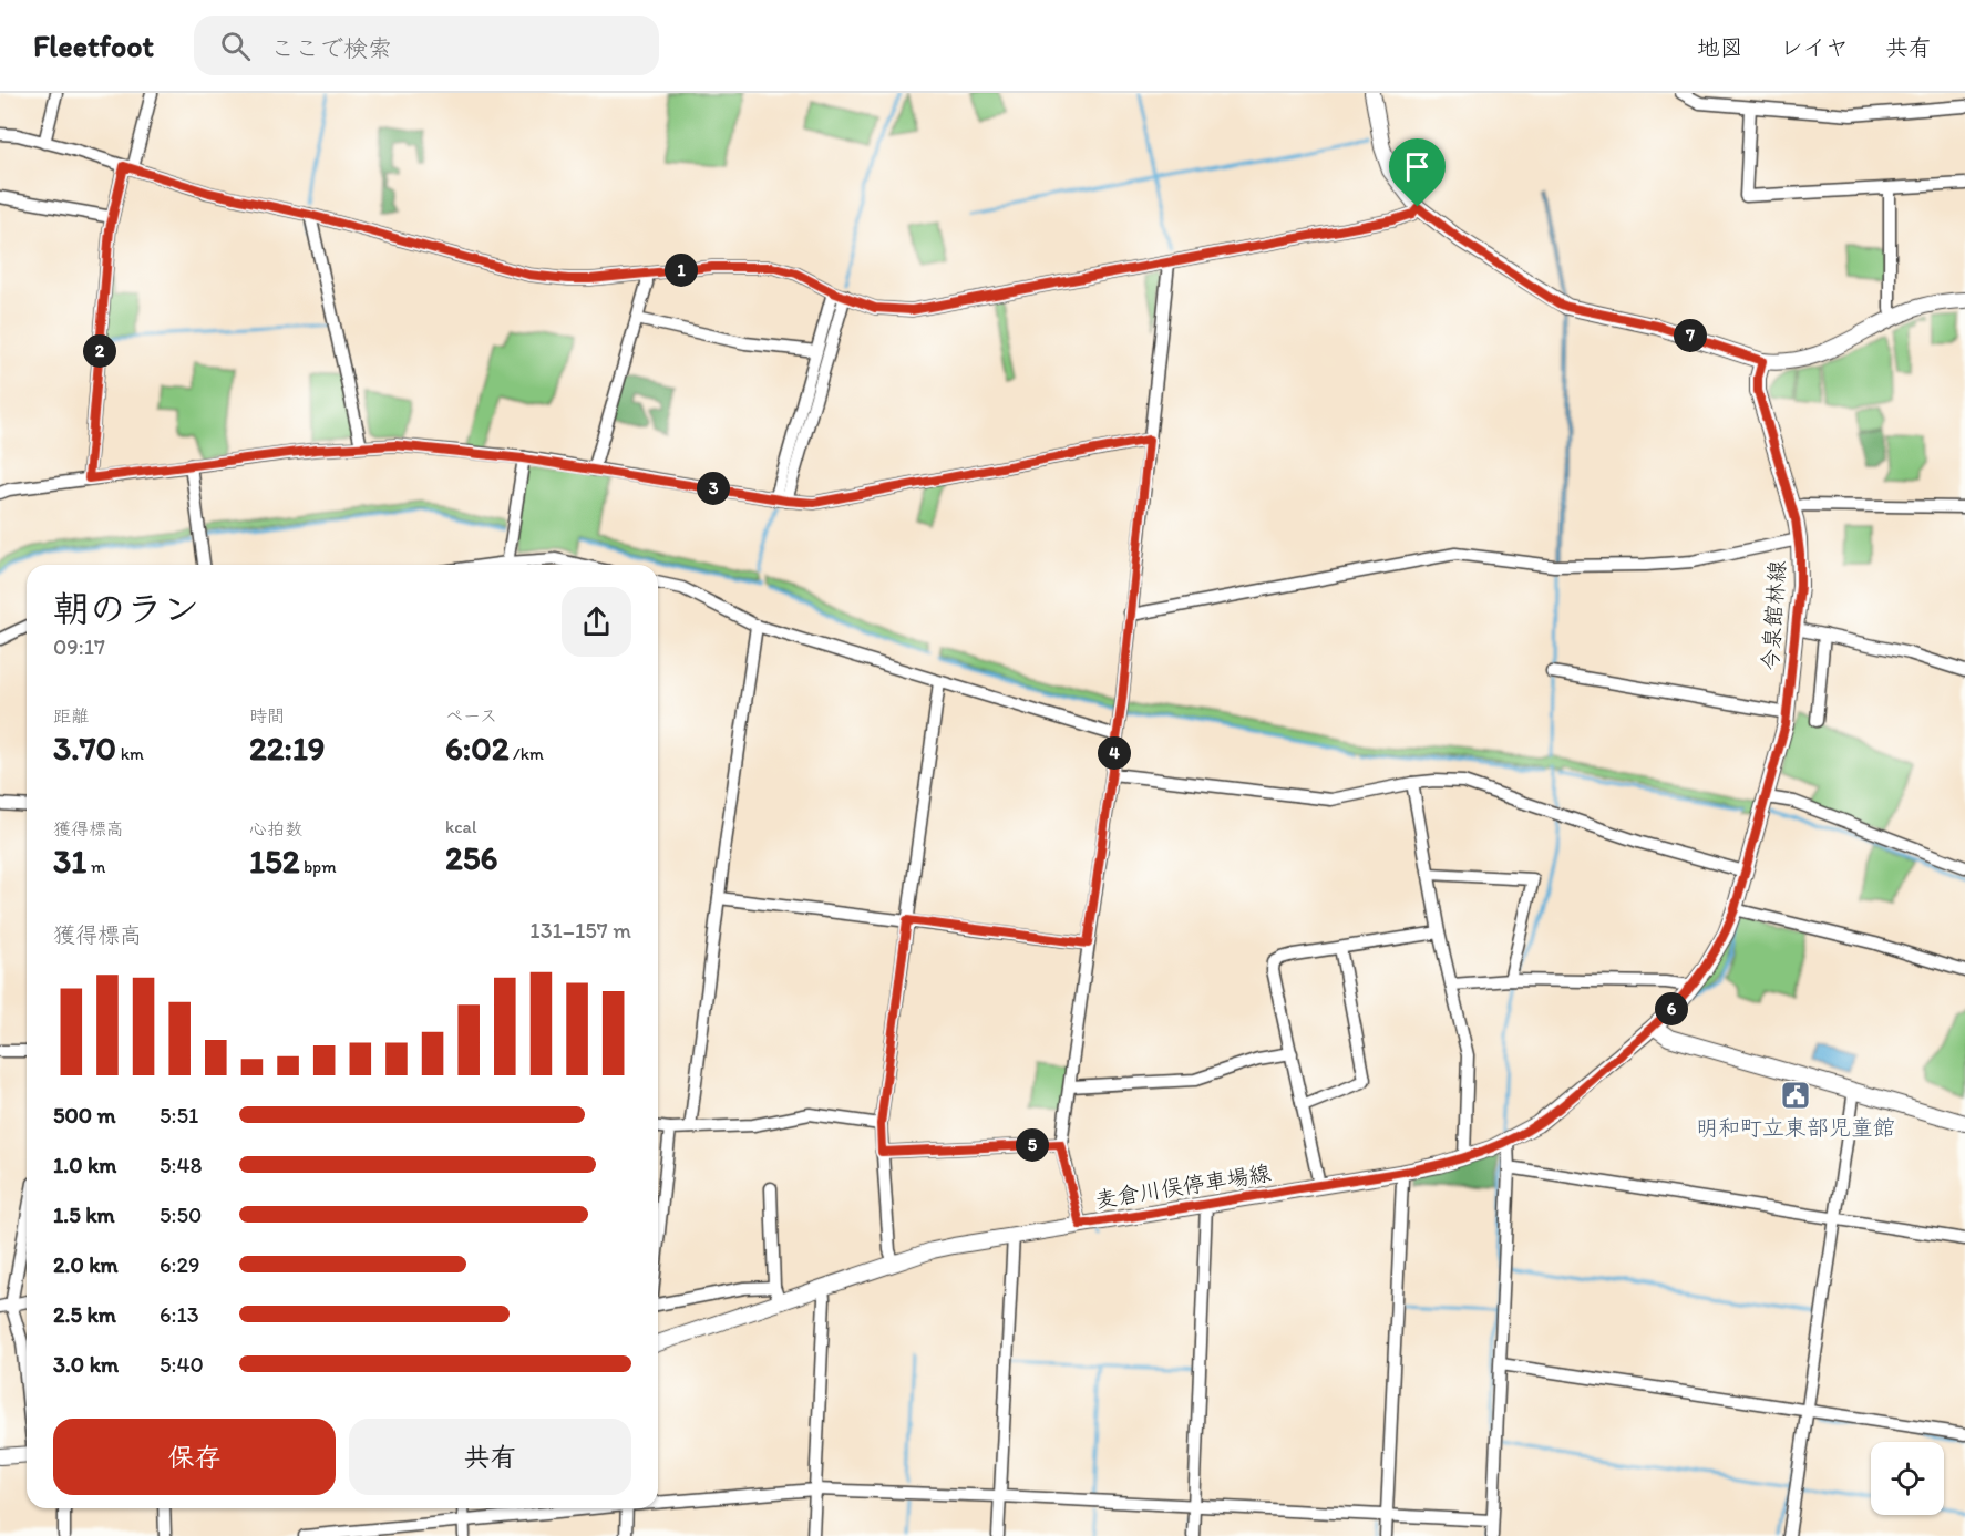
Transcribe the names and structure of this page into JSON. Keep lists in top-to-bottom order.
{
  "streets": {
    "main road": ["今泉館林線", "麦倉川俣停車場線"]
  },
  "crossings": [
    ["今泉館林線", "麦倉川俣停車場線"]
  ],
  "places": {
    "public building": ["明和町立東部児童館"]
  },
  "page": {
    "header": "Fleetfoot",
    "search": "ここで検索",
    "nav": ["地図", "レイヤ", "共有"],
    "pins": [
      "1",
      "7",
      "2",
      "3",
      "4",
      "6",
      "5"
    ],
    "heading": ["朝のラン", "09:17"],
    "stats": [
      ["距離", "3.70 km"],
      ["時間", "22:19"],
      ["ペース", "6:02 /km"],
      ["獲得標高", "31 m"],
      ["心拍数", "152 bpm"],
      ["kcal", "256"]
    ],
    "chart": ["獲得標高", "131–157 m"],
    "list": [
      {
        "name": "500 m",
        "note": "5:51"
      },
      {
        "name": "1.0 km",
        "note": "5:48"
      },
      {
        "name": "1.5 km",
        "note": "5:50"
      },
      {
        "name": "2.0 km",
        "note": "6:29"
      },
      {
        "name": "2.5 km",
        "note": "6:13"
      },
      {
        "name": "3.0 km",
        "note": "5:40"
      }
    ],
    "buttons": ["保存", "共有"]
  }
}
